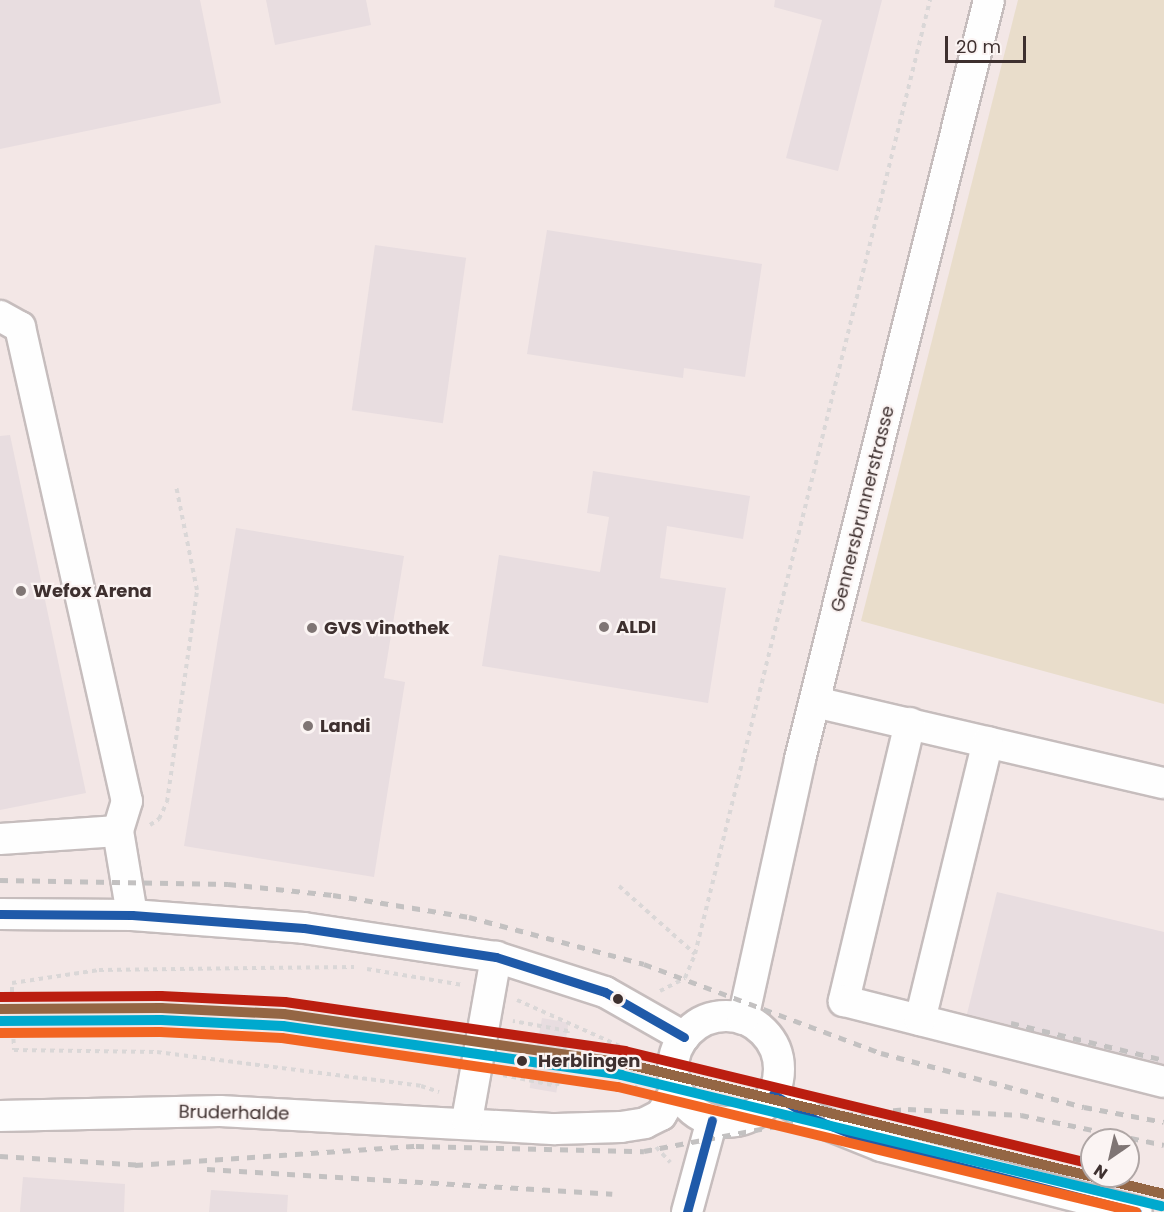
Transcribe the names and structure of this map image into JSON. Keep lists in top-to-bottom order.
{
  "streets": {
    "street": ["Gennersbrunnerstrasse", "Bruderhalde"]
  },
  "crossings": [
    ["Gennersbrunnerstrasse", "Bruderhalde"]
  ],
  "places": [
    "Wefox Arena",
    "ALDI",
    "GVS Vinothek",
    "Landi",
    "Herblingen"
  ],
  "scale_bar": "20 m",
  "north": "bottom left"
}
